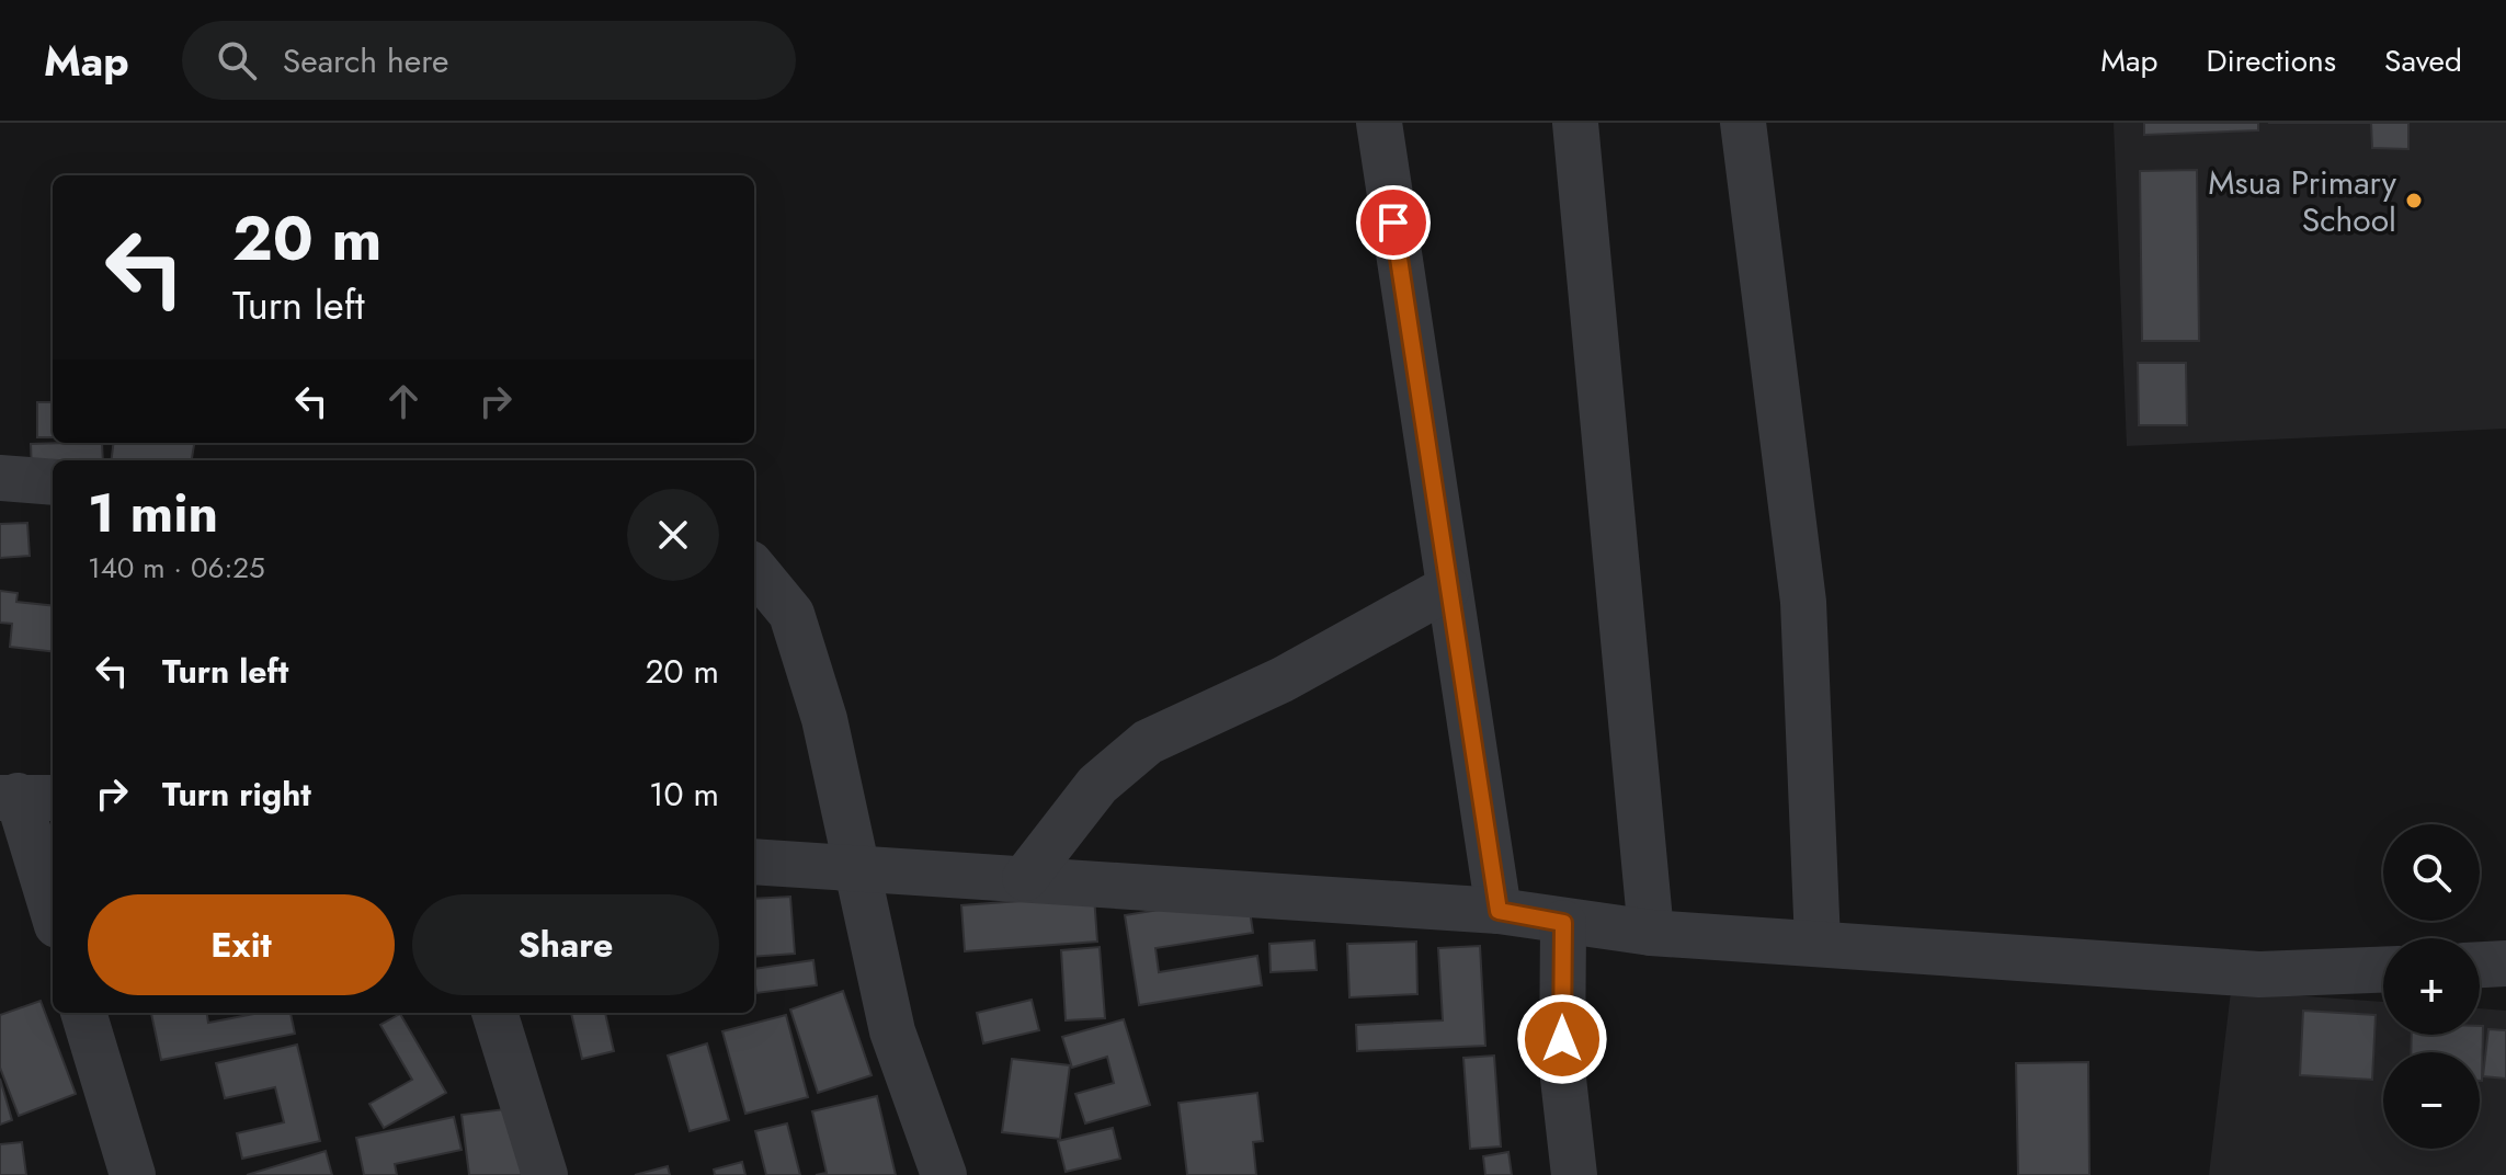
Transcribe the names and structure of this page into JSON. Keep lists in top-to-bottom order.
{
  "places": ["Msua Primary School"],
  "page": {
    "header": "Map",
    "search": "Search here",
    "nav": ["Map", "Directions", "Saved"],
    "turn": ["20 m", "Turn left"],
    "heading": ["1 min", "140 m · 06:25"],
    "list": [
      {
        "name": "Turn left",
        "value": "20 m"
      },
      {
        "name": "Turn right",
        "value": "10 m"
      }
    ],
    "map_buttons": ["+", "−"],
    "buttons": ["Exit", "Share"]
  }
}
